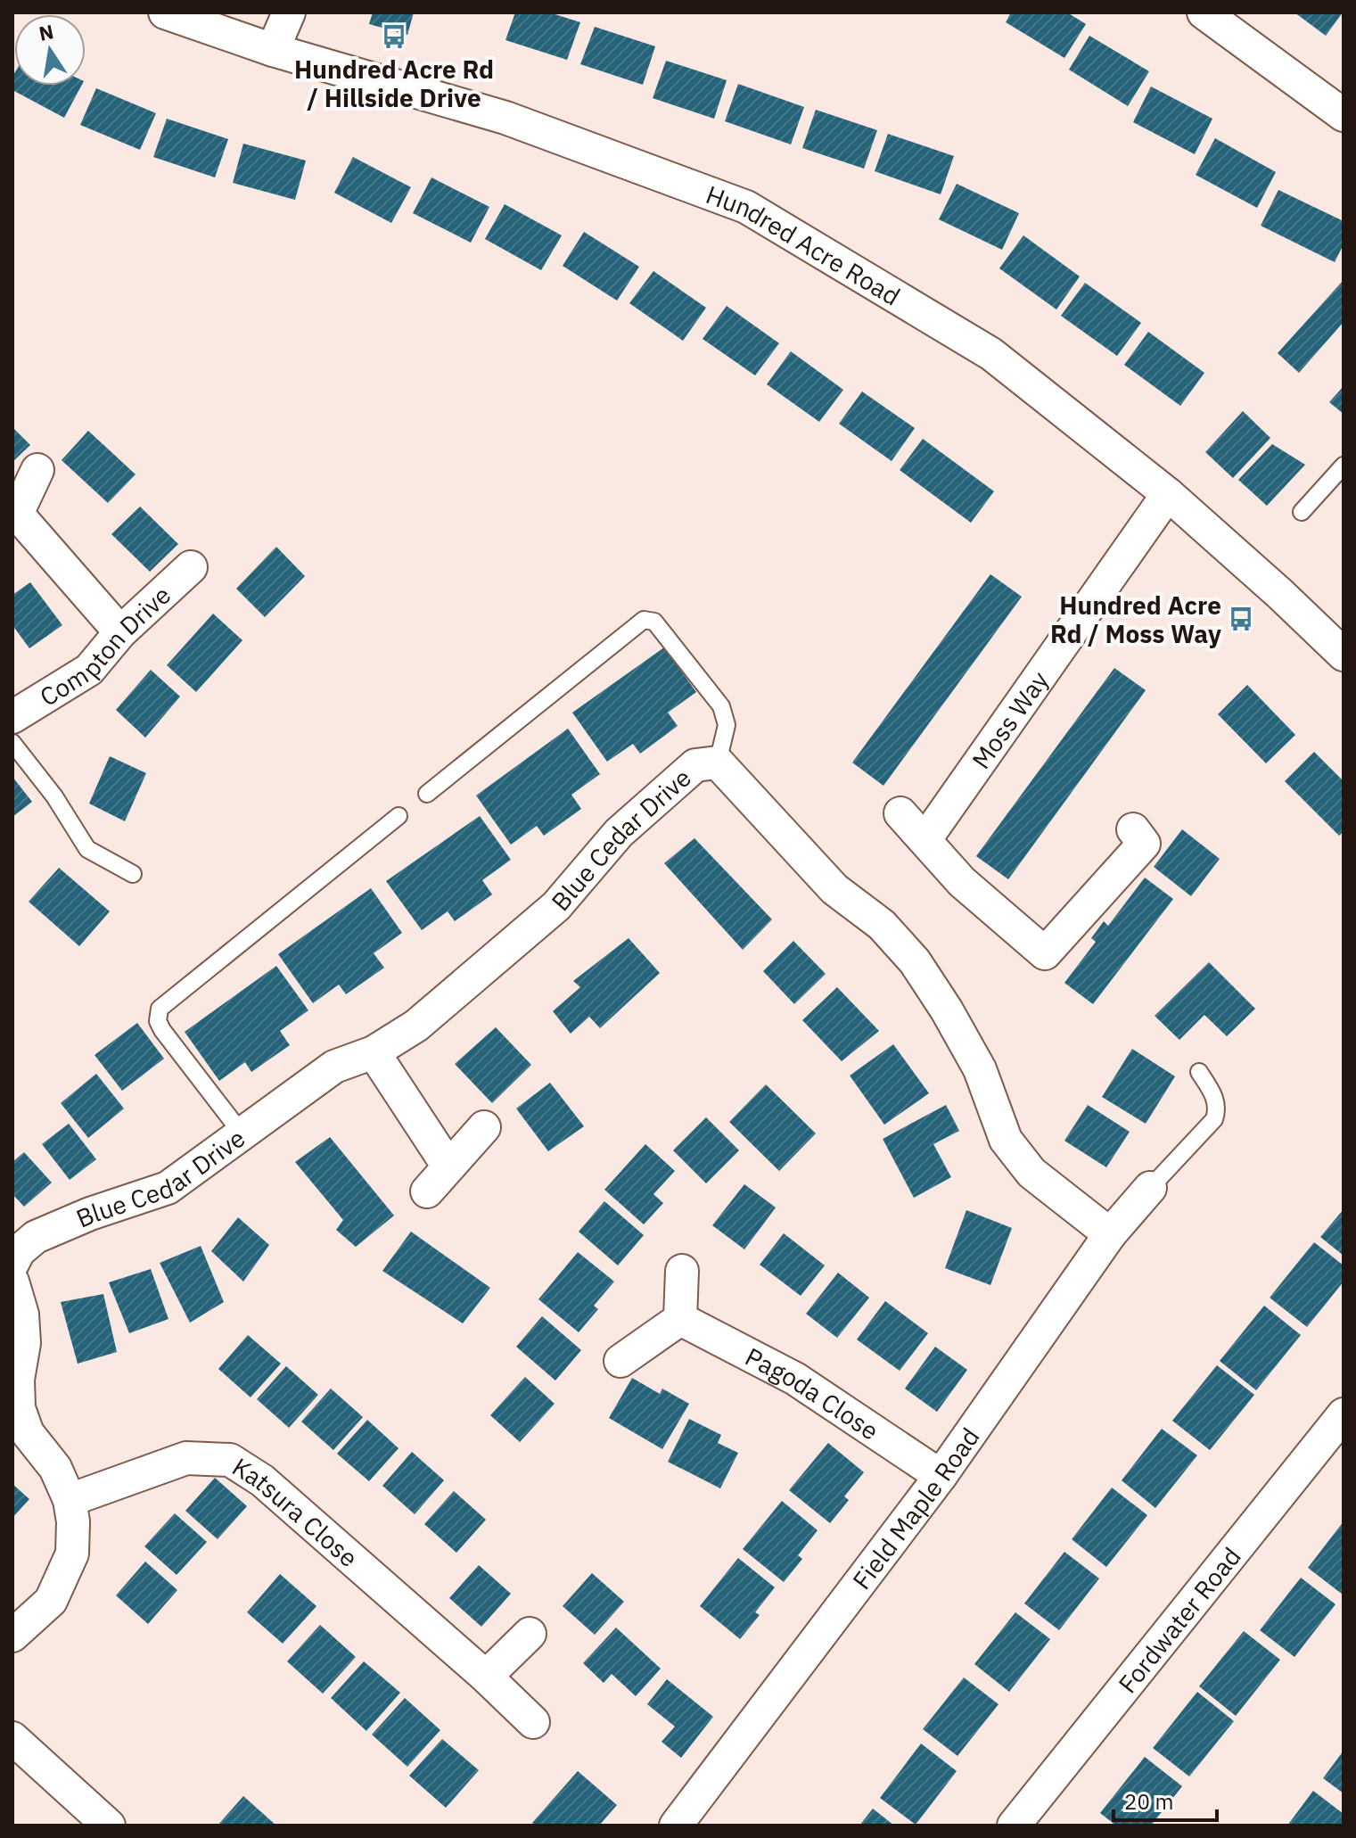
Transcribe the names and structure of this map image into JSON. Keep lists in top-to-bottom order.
{
  "streets": {
    "street": [
      "Hundred Acre Road",
      "Compton Drive",
      "Moss Way",
      "Blue Cedar Drive",
      "Pagoda Close",
      "Field Maple Road",
      "Katsura Close",
      "Fordwater Road"
    ]
  },
  "crossings": [
    ["Hundred Acre Road", "Moss Way"],
    ["Blue Cedar Drive", "Field Maple Road"],
    ["Pagoda Close", "Field Maple Road"]
  ],
  "places": {
    "bus stop": ["Hundred Acre Rd / Hillside Drive", "Hundred Acre Rd / Moss Way"]
  },
  "scale_bar": "20 m",
  "north": "top"
}
